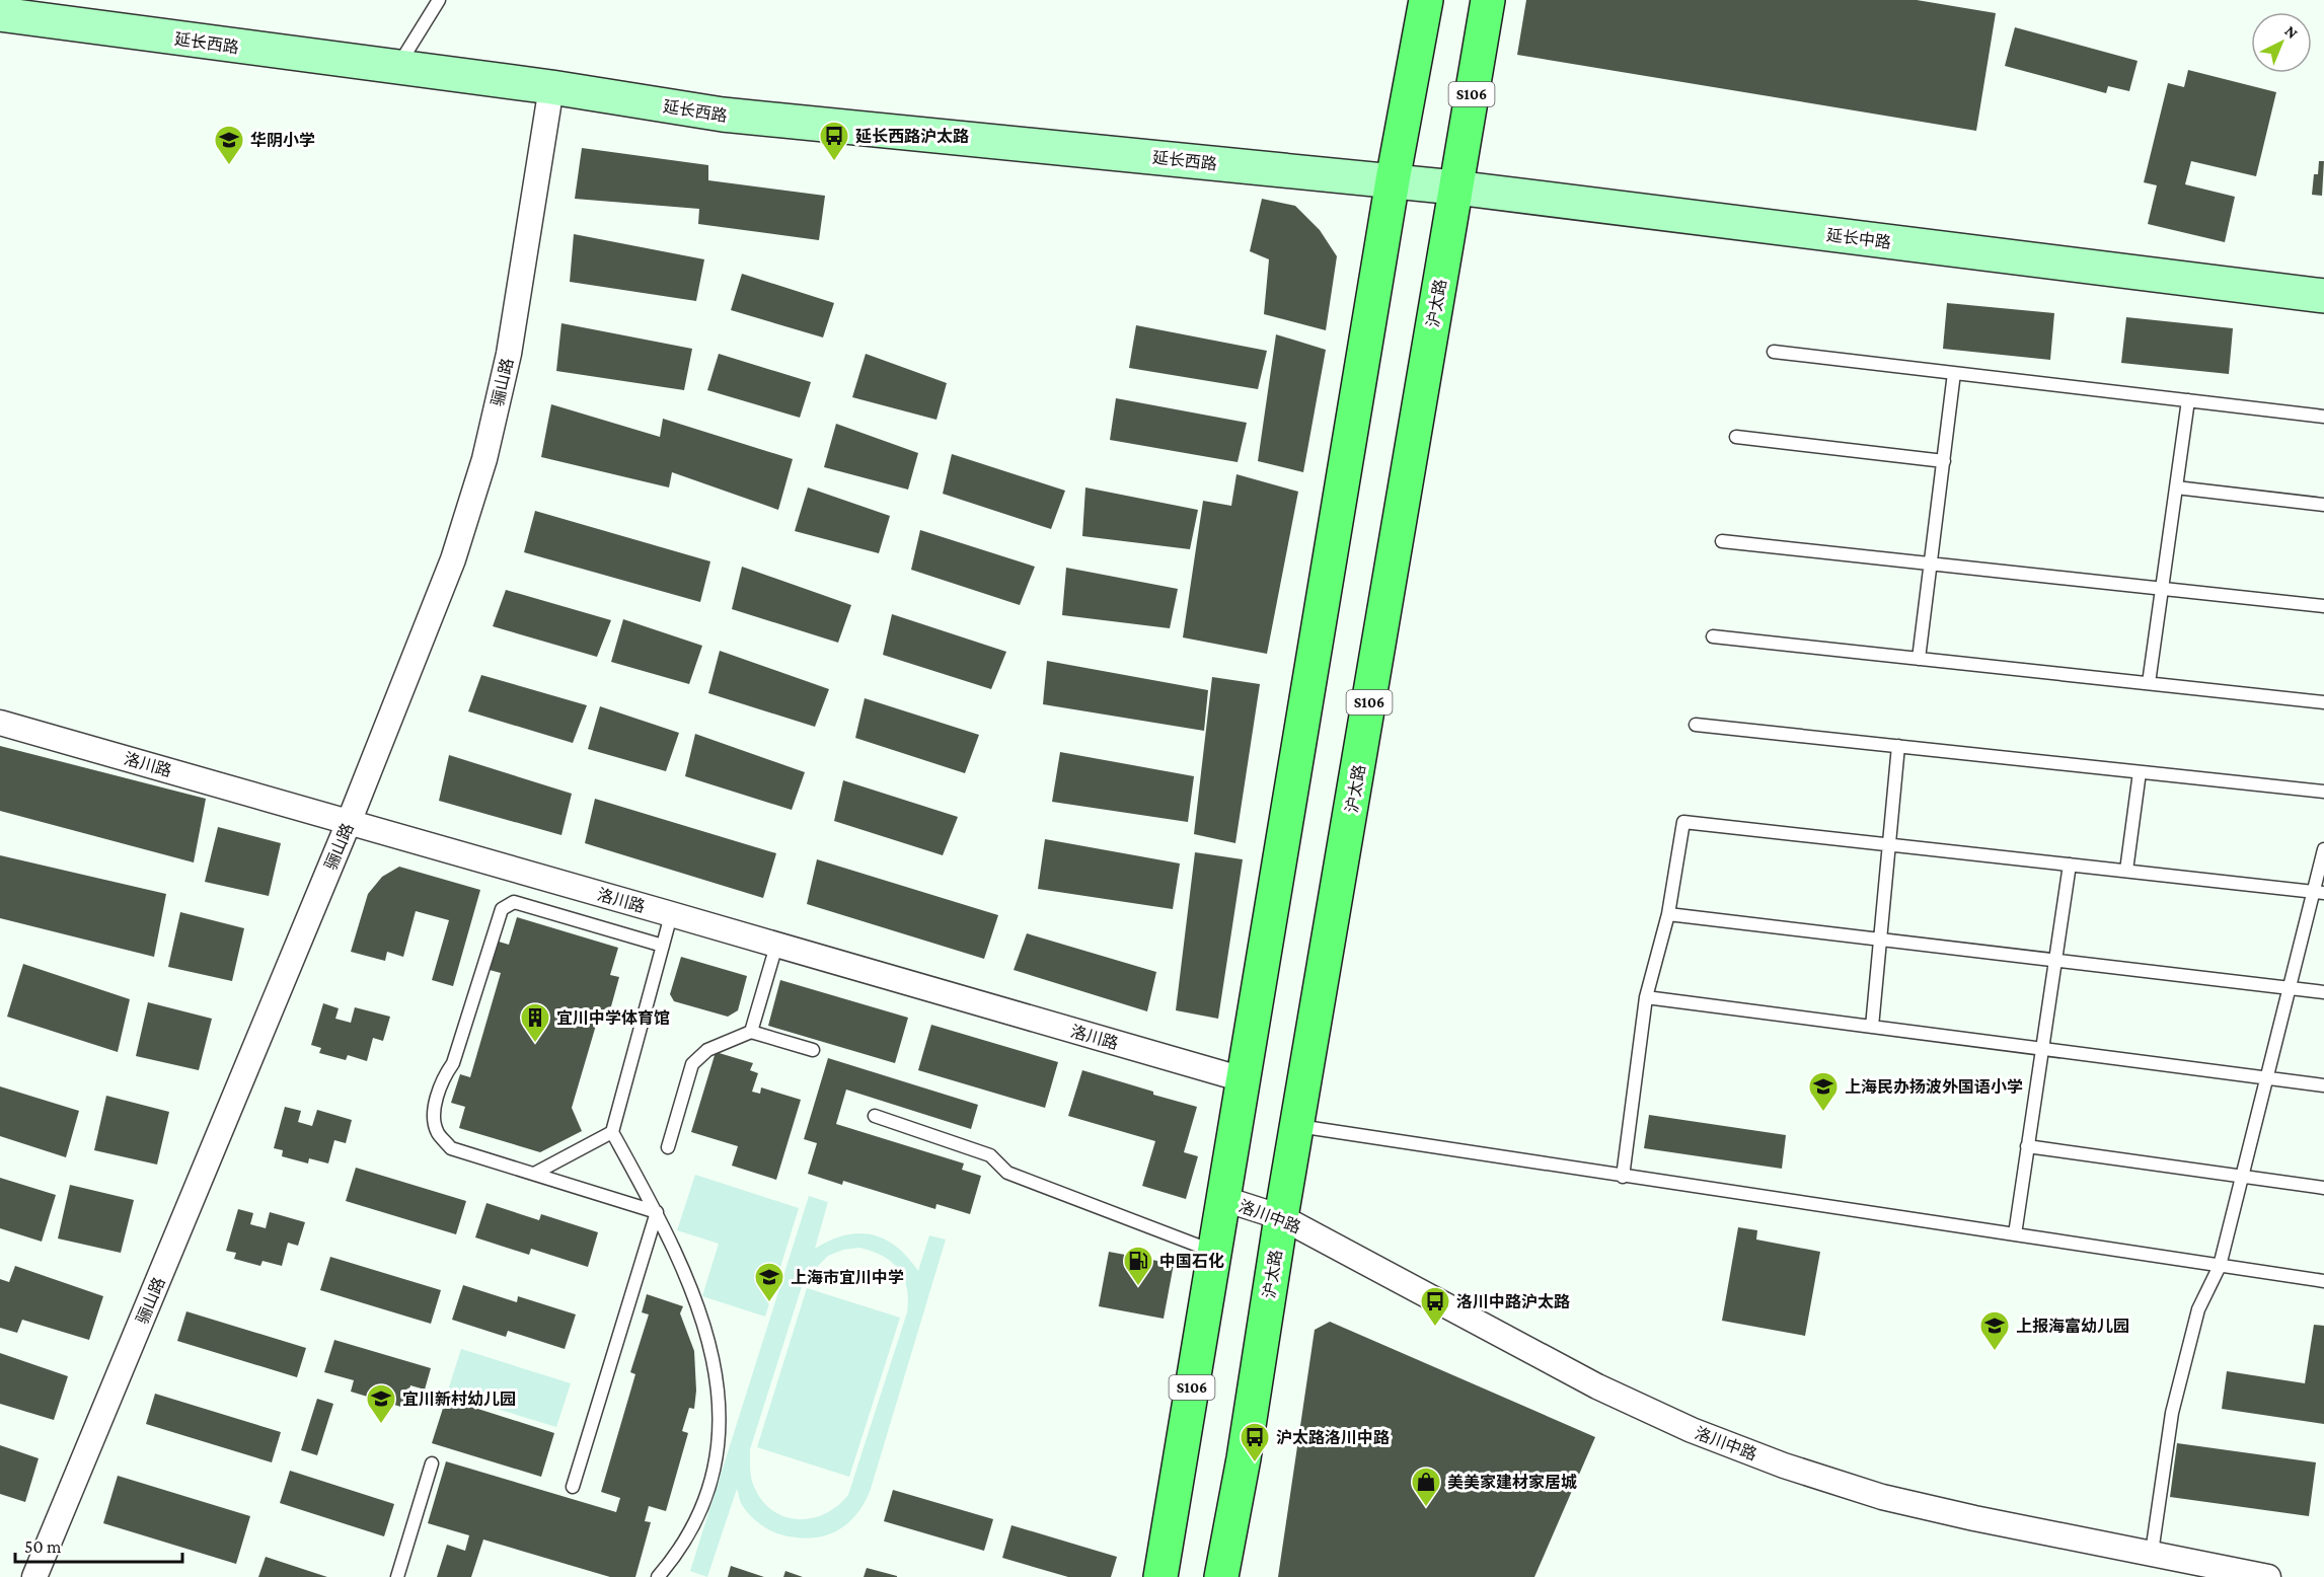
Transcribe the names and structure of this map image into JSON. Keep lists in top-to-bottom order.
{
  "streets": {
    "main road": ["S106", "沪太路"],
    "street": [
      "延长西路",
      "延长中路",
      "骊山路",
      "洛川路",
      "洛川中路"
    ]
  },
  "crossings": [
    ["延长西路", "S106"],
    ["延长西路", "延长中路"],
    ["延长西路", "骊山路"],
    ["S106", "延长中路"],
    ["S106", "洛川路"],
    ["S106", "洛川中路"],
    ["延长中路", "沪太路"],
    ["沪太路", "洛川中路"],
    ["骊山路", "洛川路"]
  ],
  "places": {
    "bus stop": ["延长西路沪太路", "洛川中路沪太路", "沪太路洛川中路"],
    "school or university": [
      "华阴小学",
      "上海民办扬波外国语小学",
      "上海市宜川中学",
      "上报海富幼儿园",
      "宜川新村幼儿园"
    ],
    "building": ["宜川中学体育馆"],
    "fuel station": ["中国石化"],
    "shop": ["美美家建材家居城"]
  },
  "scale_bar": "50 m",
  "north": "top right"
}
